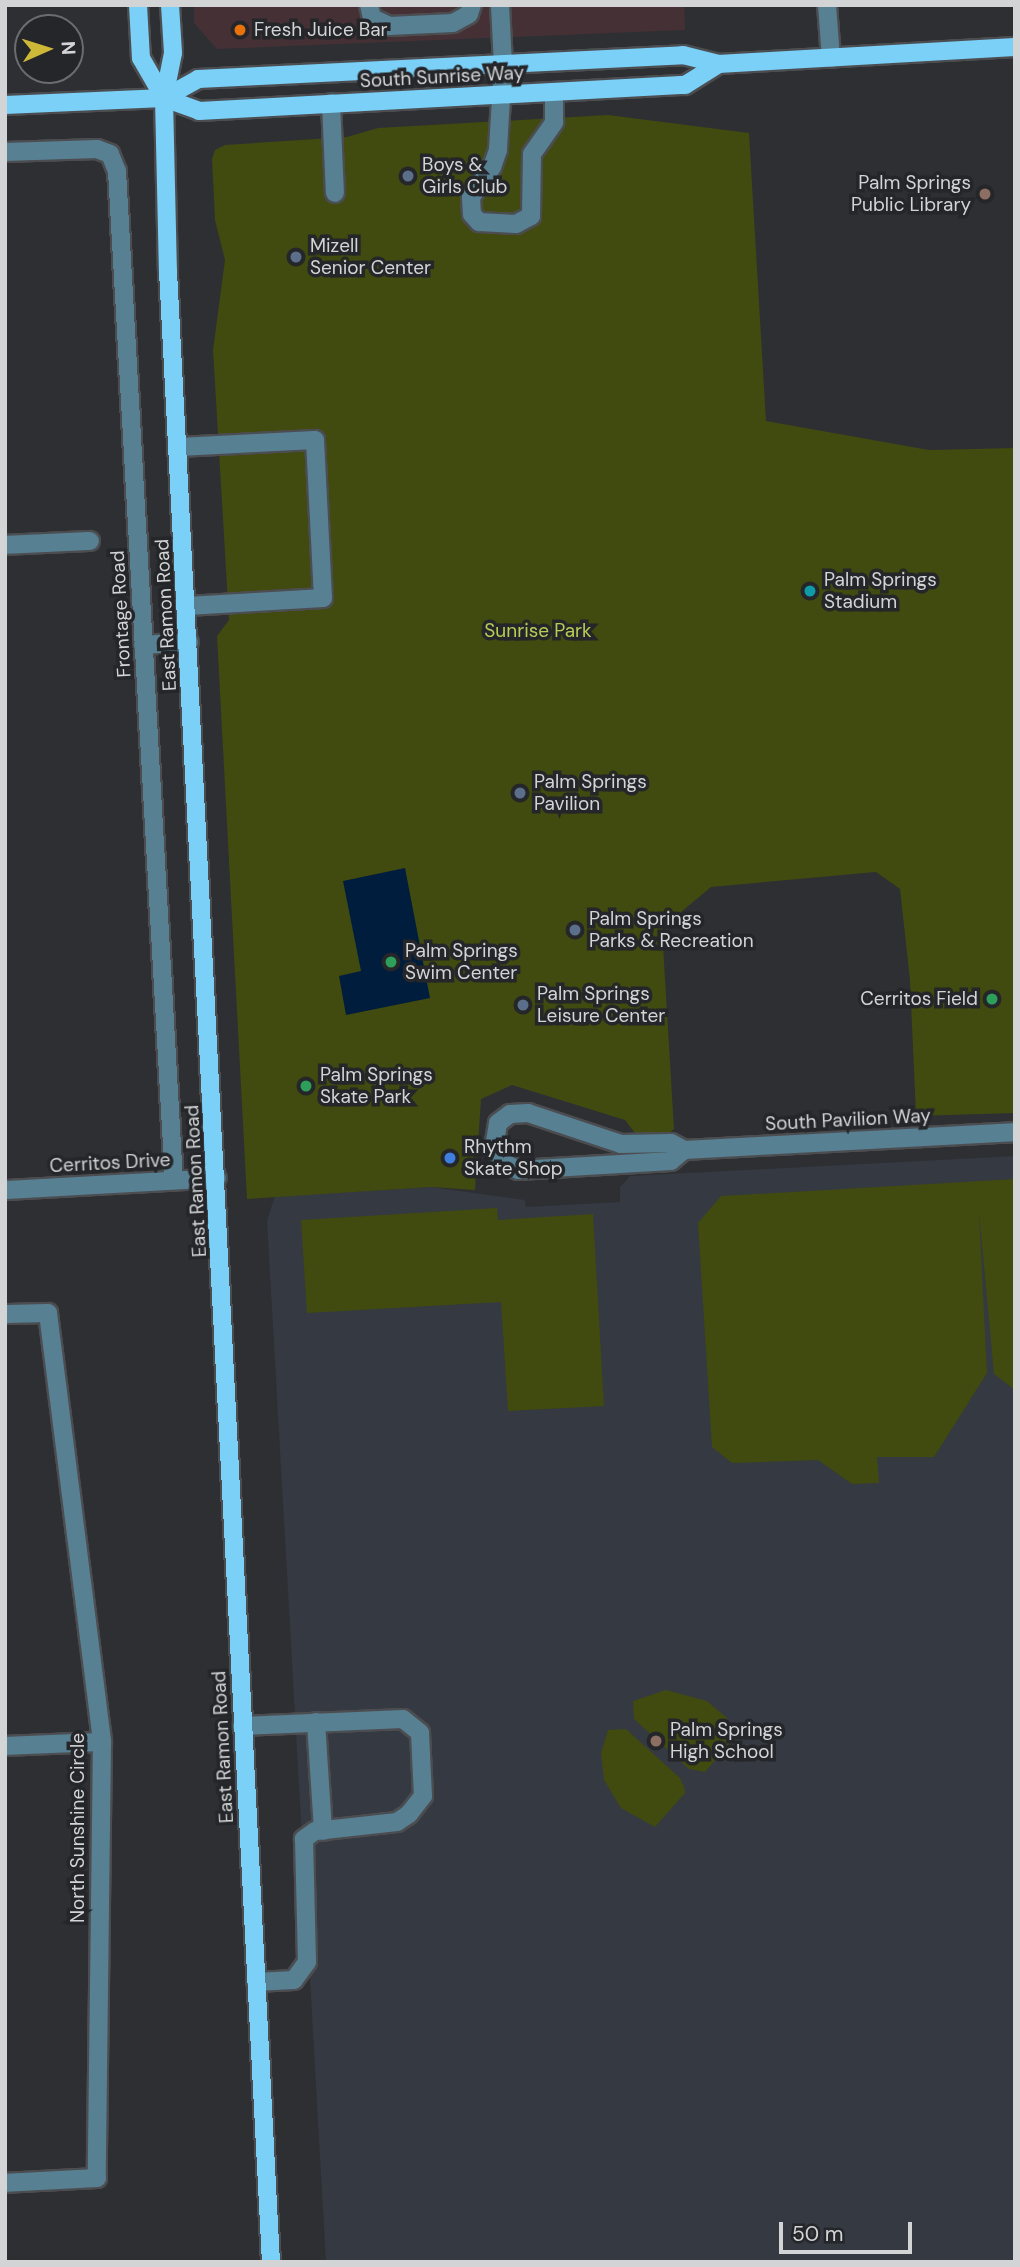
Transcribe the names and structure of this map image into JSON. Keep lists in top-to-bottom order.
{
  "streets": {
    "main road": ["South Sunrise Way", "East Ramon Road"],
    "street": [
      "Frontage Road",
      "South Pavilion Way",
      "Cerritos Drive",
      "North Sunshine Circle"
    ]
  },
  "crossings": [
    ["South Sunrise Way", "East Ramon Road"],
    ["Frontage Road", "Cerritos Drive"],
    ["East Ramon Road", "Cerritos Drive"]
  ],
  "parks": ["Sunrise Park"],
  "places": [
    "Fresh Juice Bar",
    "Boys & Girls Club",
    "Palm Springs Public Library",
    "Mizell Senior Center",
    "Palm Springs Stadium",
    "Palm Springs Pavilion",
    "Palm Springs Parks & Recreation",
    "Palm Springs Swim Center",
    "Cerritos Field",
    "Palm Springs Leisure Center",
    "Palm Springs Skate Park",
    "Rhythm Skate Shop",
    "Palm Springs High School"
  ],
  "scale_bar": "50 m",
  "north": "right"
}
